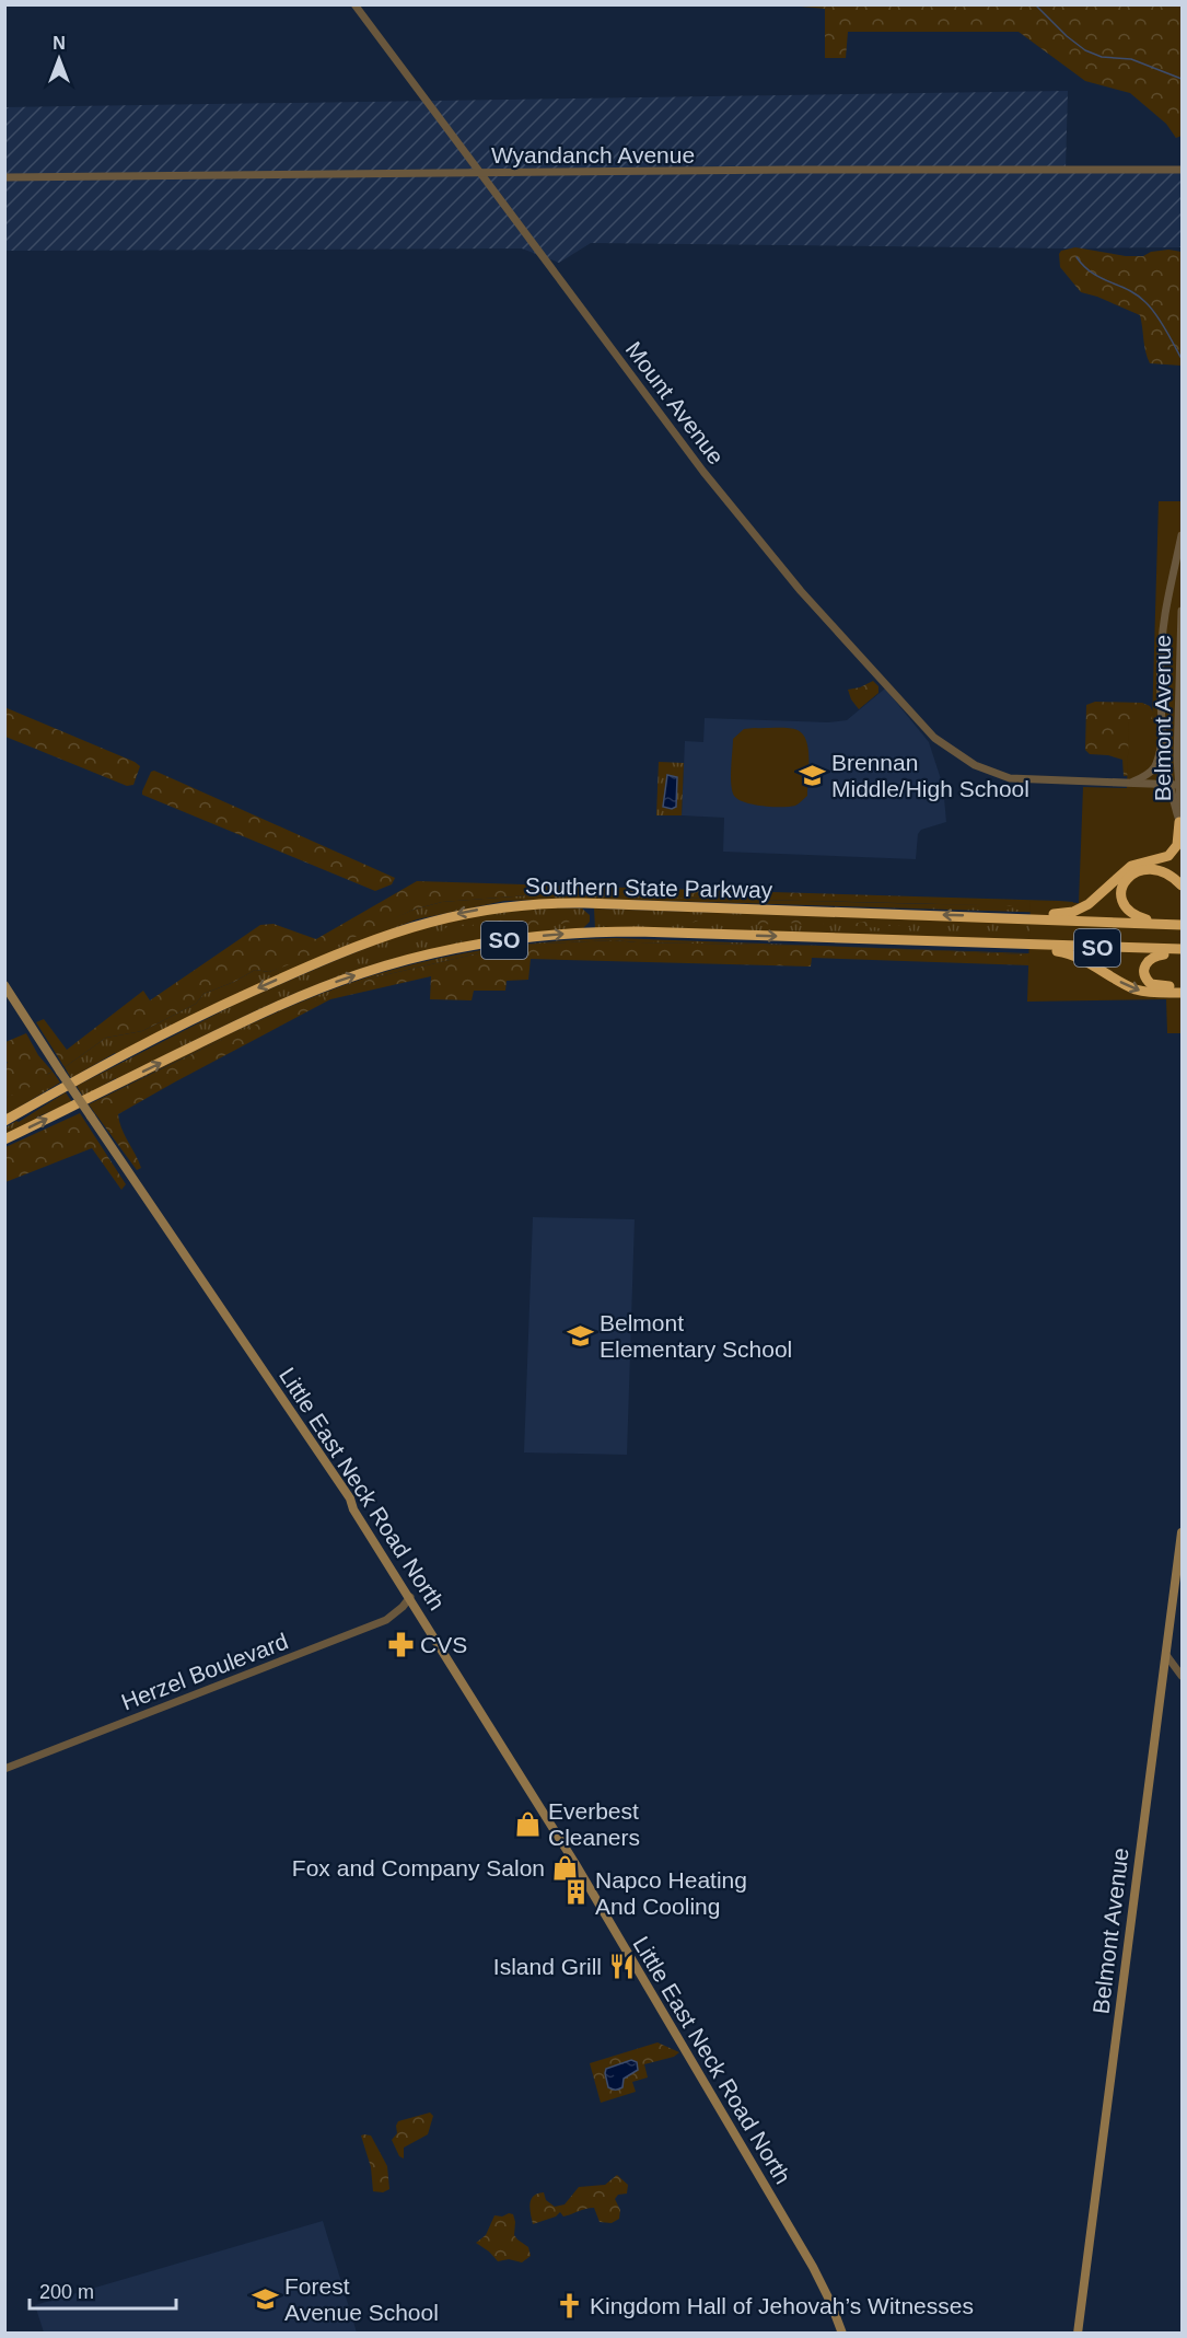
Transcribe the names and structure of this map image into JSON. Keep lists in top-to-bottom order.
{
  "streets": {
    "highway": ["Southern State Parkway", "SO"],
    "main road": ["Belmont Avenue", "Little East Neck Road North"],
    "street": ["Wyandanch Avenue", "Mount Avenue", "Herzel Boulevard"]
  },
  "crossings": [
    ["Wyandanch Avenue", "Mount Avenue"],
    ["Mount Avenue", "Belmont Avenue"],
    ["Little East Neck Road North", "Herzel Boulevard"]
  ],
  "places": {
    "school or university": ["Brennan Middle/High School", "Belmont Elementary School", "Forest Avenue School"],
    "pharmacy": ["CVS"],
    "shop": ["Everbest Cleaners", "Fox and Company Salon"],
    "building": ["Napco Heating And Cooling"],
    "restaurant": ["Island Grill"],
    "church": ["Kingdom Hall of Jehovah’s Witnesses"]
  },
  "scale_bar": "200 m",
  "north": "top"
}
